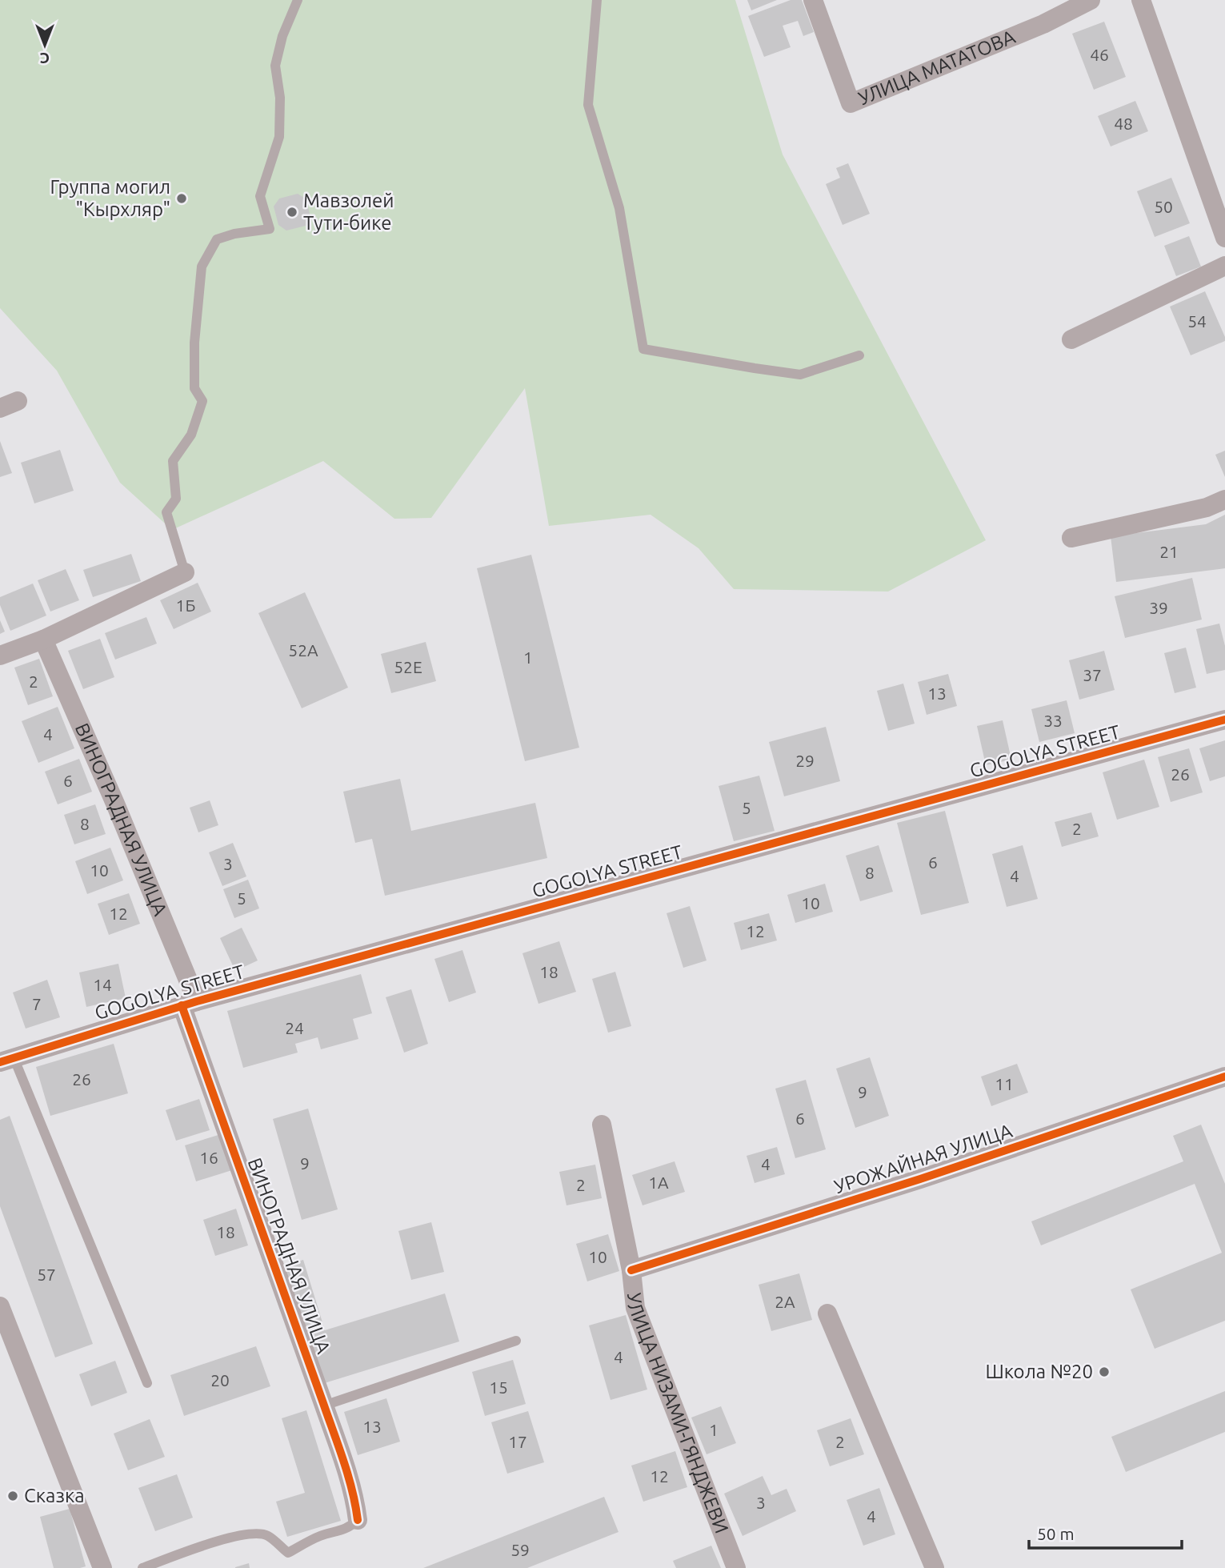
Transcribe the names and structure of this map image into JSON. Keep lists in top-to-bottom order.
{
  "streets": {
    "street": [
      "УЛИЦА МАТАТОВА",
      "GOGOLYA STREET",
      "ВИНОГРАДНАЯ УЛИЦА",
      "УРОЖАЙНАЯ УЛИЦА",
      "УЛИЦА НИЗАМИ-ГЯНДЖЕВИ"
    ]
  },
  "crossings": [
    ["GOGOLYA STREET", "ВИНОГРАДНАЯ УЛИЦА"],
    ["УРОЖАЙНАЯ УЛИЦА", "УЛИЦА НИЗАМИ-ГЯНДЖЕВИ"]
  ],
  "places": [
    "Группа могил \"Кырхляр\"",
    "Мавзолей Тути-бике",
    "Школа №20",
    "Сказка"
  ],
  "house_numbers": [
    "46",
    "48",
    "50",
    "54",
    "21",
    "1Б",
    "39",
    "52А",
    "1",
    "52Е",
    "37",
    "2",
    "13",
    "33",
    "4",
    "29",
    "26",
    "6",
    "5",
    "8",
    "2",
    "6",
    "3",
    "10",
    "8",
    "4",
    "5",
    "10",
    "12",
    "12",
    "18",
    "14",
    "7",
    "24",
    "26",
    "11",
    "9",
    "6",
    "16",
    "9",
    "4",
    "1А",
    "2",
    "18",
    "10",
    "57",
    "2А",
    "4",
    "20",
    "15",
    "13",
    "1",
    "17",
    "2",
    "12",
    "3",
    "4",
    "59"
  ],
  "scale_bar": "50 m",
  "north": "bottom"
}
